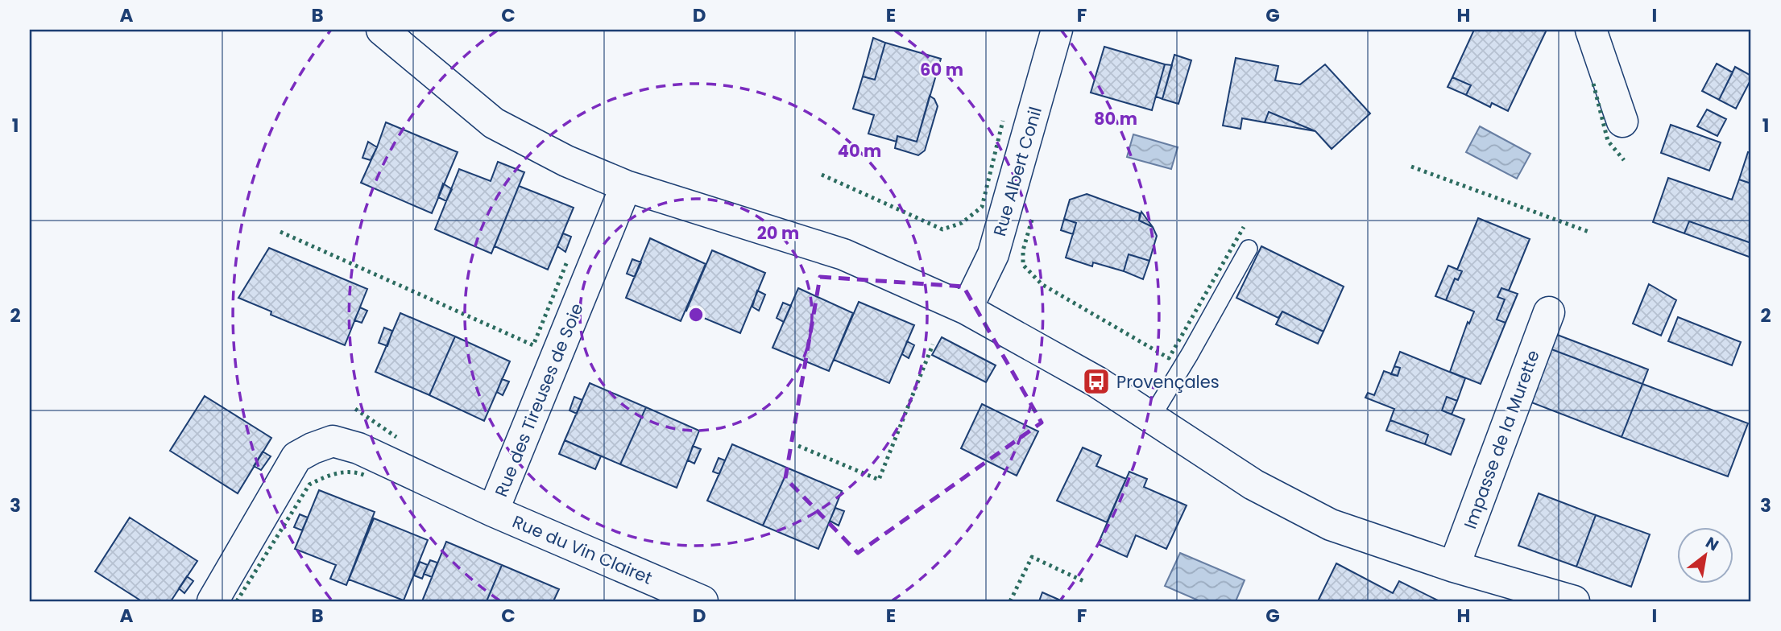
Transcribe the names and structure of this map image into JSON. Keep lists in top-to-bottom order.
{
  "streets": {
    "street": [
      "Rue Albert Conil",
      "Rue des Tireuses de Soie",
      "Impasse de la Murette",
      "Rue du Vin Clairet"
    ]
  },
  "crossings": [
    ["Rue des Tireuses de Soie", "Rue du Vin Clairet"]
  ],
  "places": {
    "bus stop": ["Provençales"]
  },
  "north": "top right",
  "grid": {
    "columns": [
      "A",
      "B",
      "C",
      "D",
      "E",
      "F",
      "G",
      "H",
      "I"
    ],
    "rows": ["1", "2", "3"]
  },
  "rings": [
    "60 m",
    "80 m",
    "40 m",
    "20 m"
  ]
}
